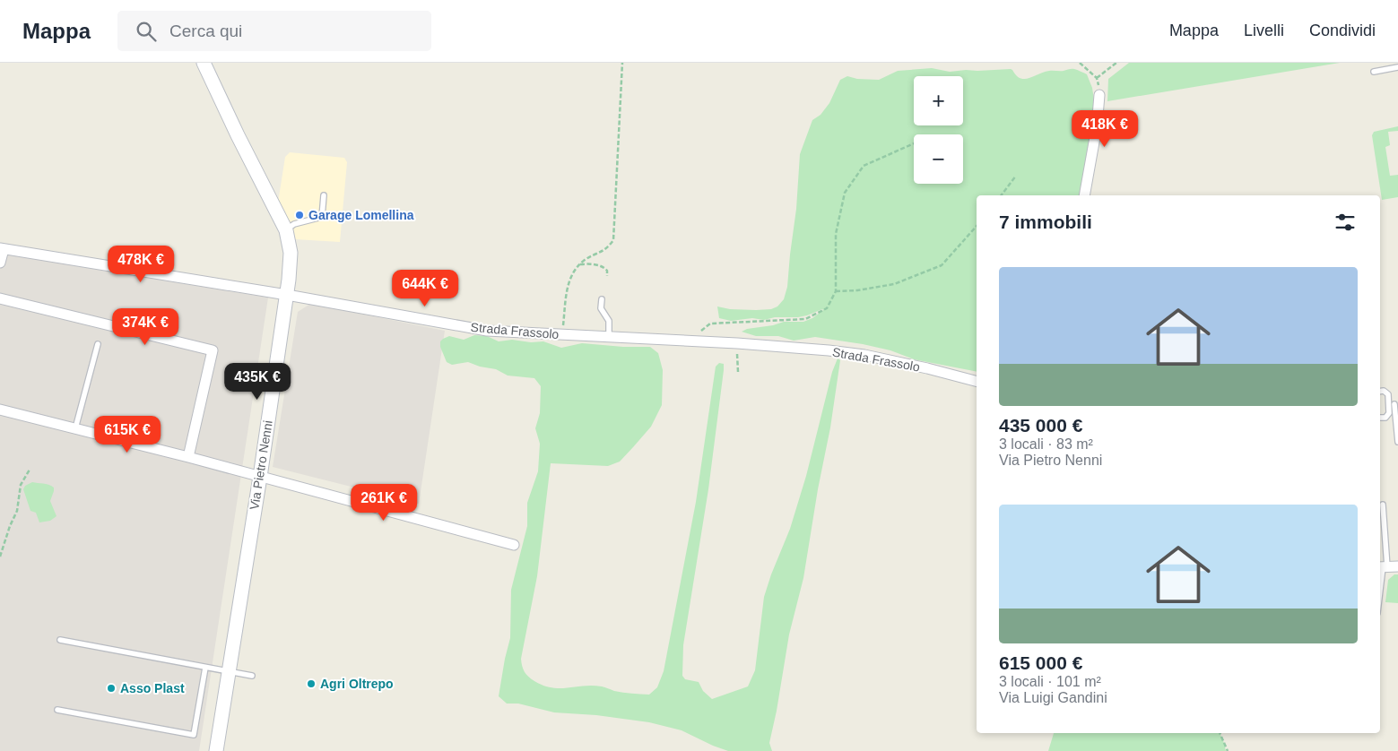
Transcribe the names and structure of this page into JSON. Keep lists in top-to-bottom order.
{
  "streets": {
    "street": ["Strada Frassolo", "Via Pietro Nenni"]
  },
  "crossings": [
    ["Strada Frassolo", "Via Pietro Nenni"]
  ],
  "places": ["Garage Lomellina", "Agri Oltrepo", "Asso Plast"],
  "page": {
    "header": "Mappa",
    "search": "Cerca qui",
    "nav": ["Mappa", "Livelli", "Condividi"],
    "map_buttons": ["+", "−"],
    "price": [
      "418K €",
      "478K €",
      "644K €",
      "374K €",
      "435K €",
      "615K €",
      "261K €"
    ],
    "heading": "7 immobili",
    "list": [
      {
        "name": "435 000 €",
        "note": "3 locali · 83 m² · Via Pietro Nenni"
      },
      {
        "name": "615 000 €",
        "note": "3 locali · 101 m² · Via Luigi Gandini"
      }
    ]
  }
}
